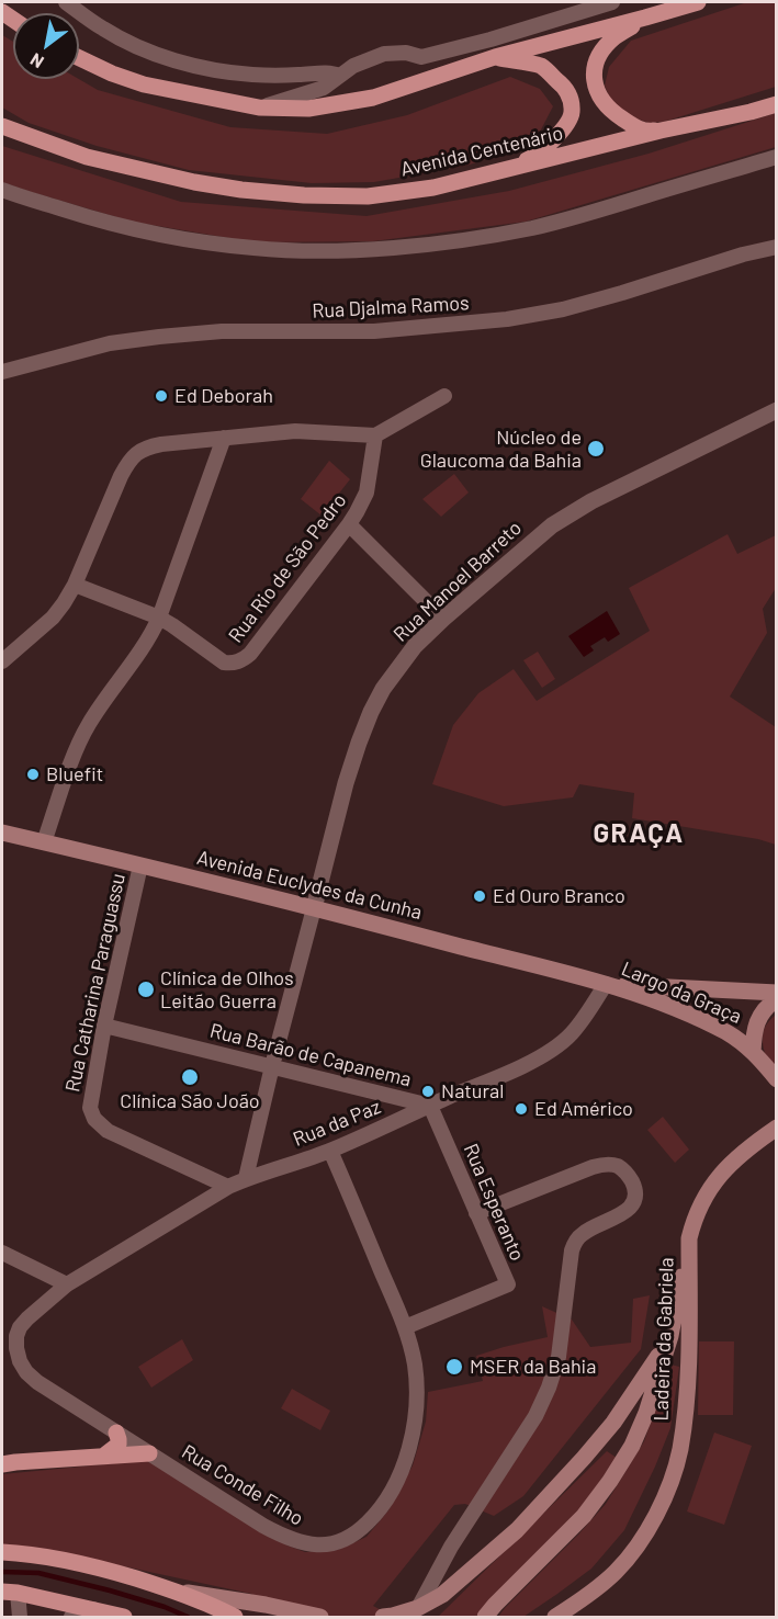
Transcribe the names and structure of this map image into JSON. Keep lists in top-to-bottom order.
{
  "streets": {
    "main road": [
      "Avenida Centenário",
      "Avenida Euclydes da Cunha",
      "Largo da Graça",
      "Ladeira da Gabriela"
    ],
    "street": [
      "Rua Djalma Ramos",
      "Rua Rio de São Pedro",
      "Rua Manoel Barreto",
      "Rua Catharina Paraguassu",
      "Rua Barão de Capanema",
      "Rua da Paz",
      "Rua Esperanto",
      "Rua Conde Filho"
    ]
  },
  "crossings": [
    ["Rua Manoel Barreto", "Avenida Euclydes da Cunha"],
    ["Avenida Euclydes da Cunha", "Rua Catharina Paraguassu"],
    ["Avenida Euclydes da Cunha", "Largo da Graça"],
    ["Avenida Euclydes da Cunha", "Rua da Paz"],
    ["Rua Catharina Paraguassu", "Rua Barão de Capanema"],
    ["Rua Catharina Paraguassu", "Rua da Paz"],
    ["Largo da Graça", "Rua da Paz"],
    ["Rua Barão de Capanema", "Rua da Paz"],
    ["Rua Barão de Capanema", "Rua Esperanto"],
    ["Rua da Paz", "Rua Esperanto"],
    ["Rua da Paz", "Rua Conde Filho"],
    ["Rua Esperanto", "Rua Conde Filho"]
  ],
  "districts": ["GRAÇA"],
  "places": [
    "Ed Deborah",
    "Núcleo de Glaucoma da Bahia",
    "Bluefit",
    "Ed Ouro Branco",
    "Clínica de Olhos Leitão Guerra",
    "Clínica São João",
    "Natural",
    "Ed Américo",
    "MSER da Bahia"
  ],
  "north": "bottom left"
}
